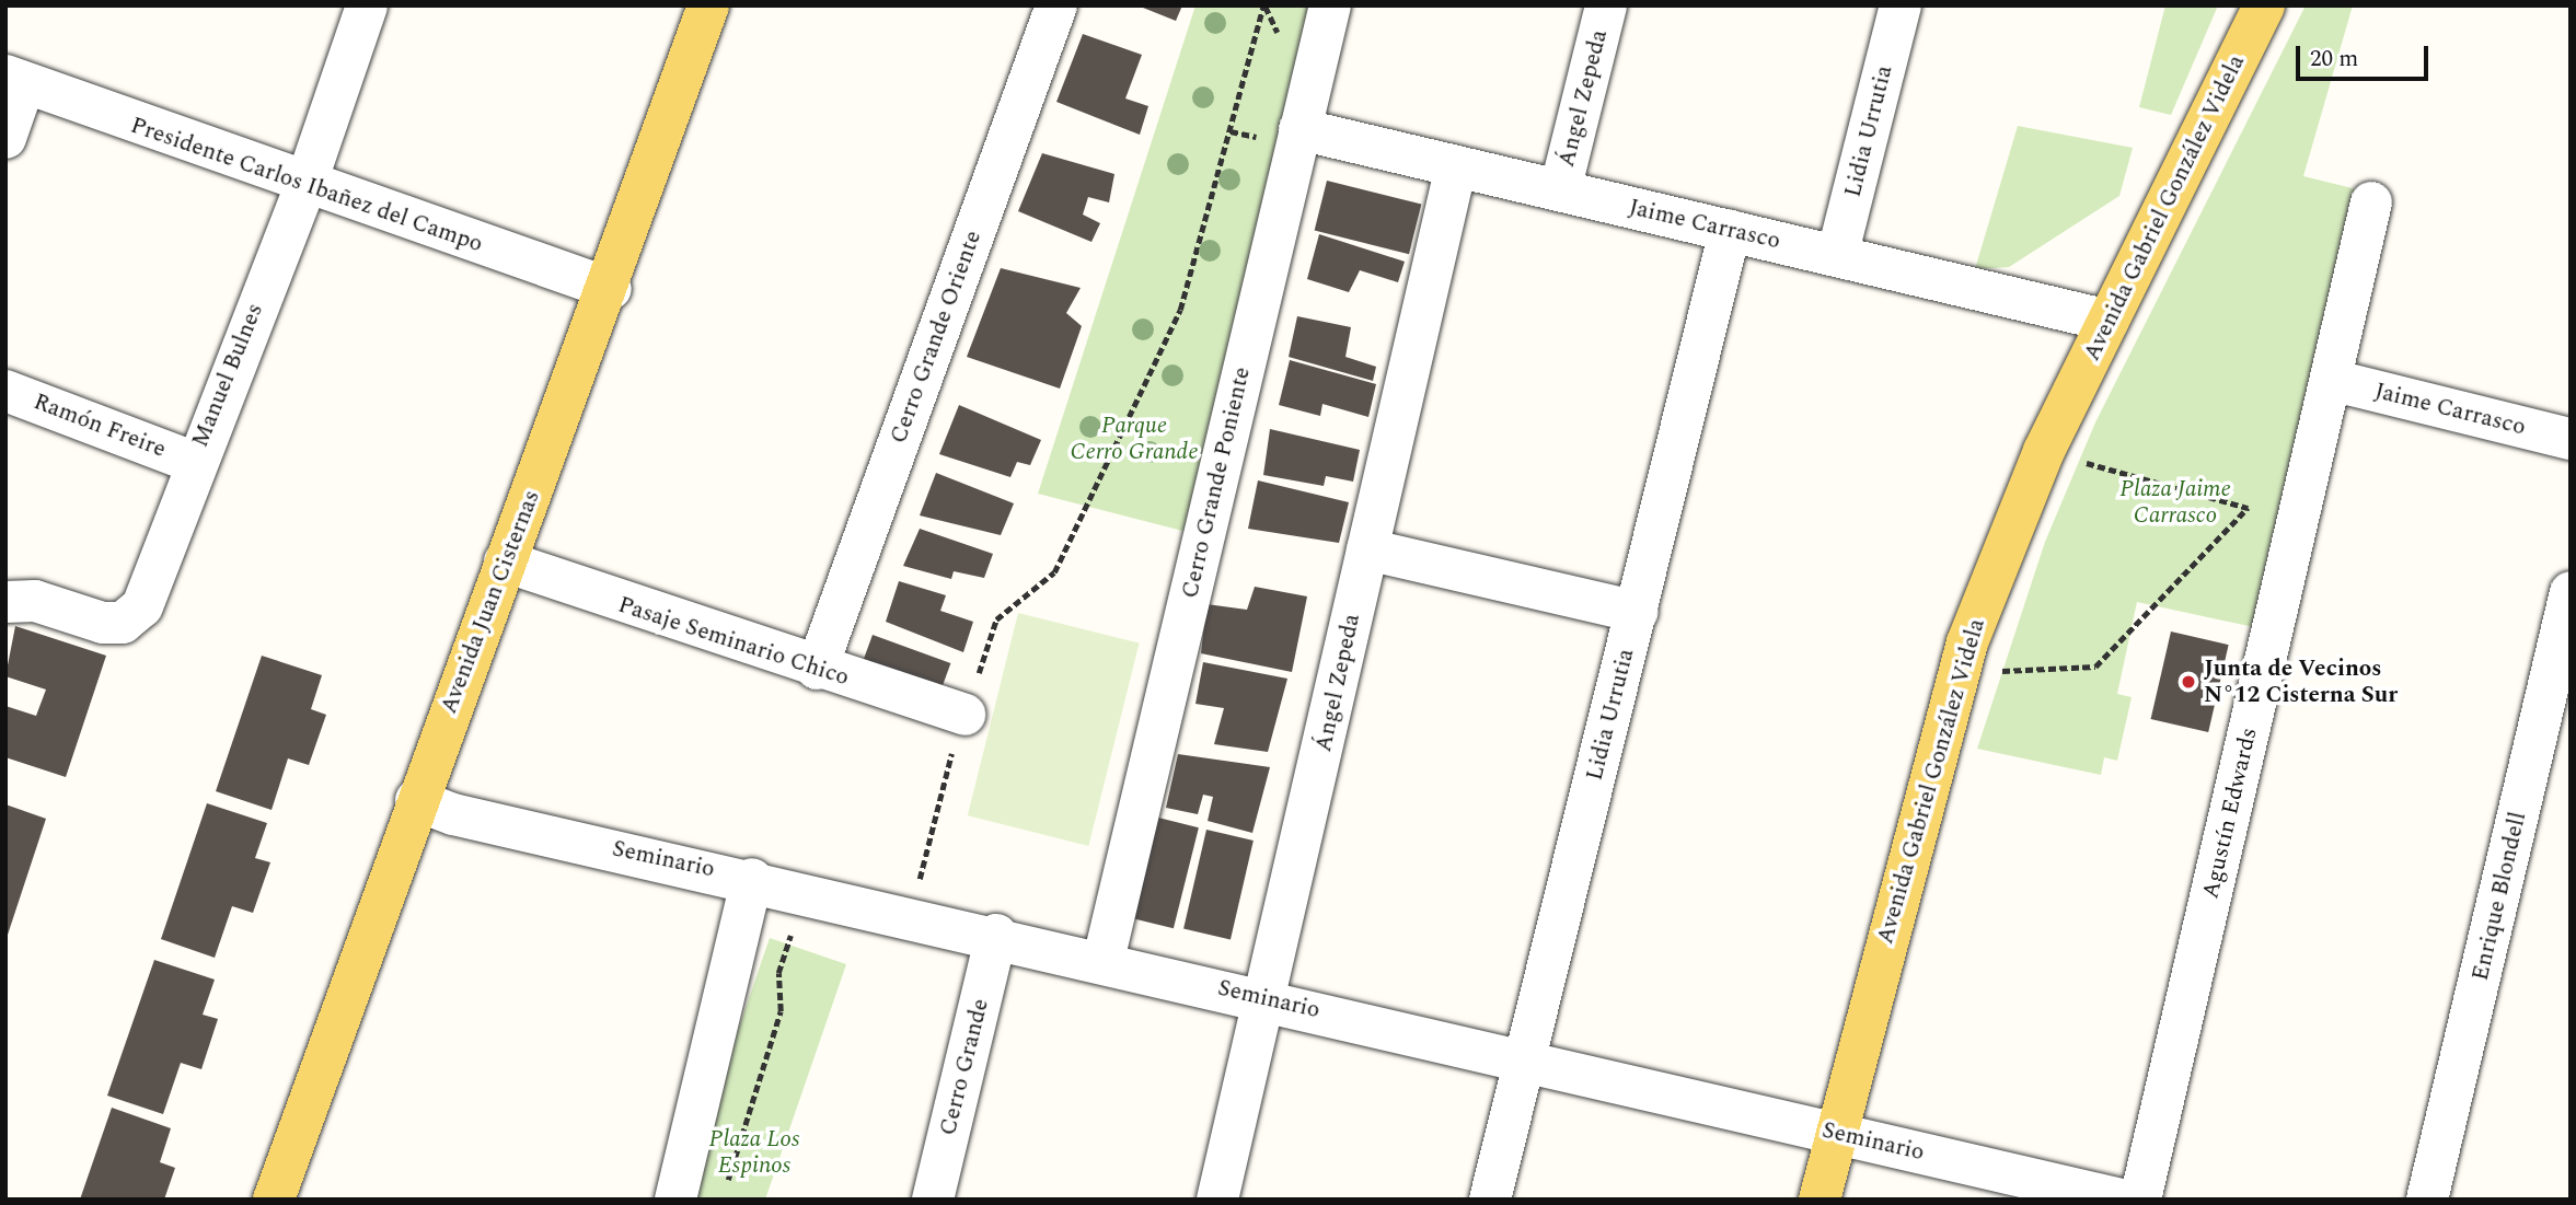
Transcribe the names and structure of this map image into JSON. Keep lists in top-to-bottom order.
{
  "streets": {
    "main road": ["Avenida Gabriel González Videla", "Avenida Juan Cisternas"],
    "street": [
      "Ángel Zepeda",
      "Lidia Urrutia",
      "Presidente Carlos Ibañez del Campo",
      "Jaime Carrasco",
      "Cerro Grande Oriente",
      "Manuel Bulnes",
      "Ramón Freire",
      "Cerro Grande Poniente",
      "Pasaje Seminario Chico",
      "Agustín Edwards",
      "Seminario",
      "Enrique Blondell",
      "Cerro Grande"
    ]
  },
  "crossings": [
    ["Ángel Zepeda", "Jaime Carrasco"],
    ["Ángel Zepeda", "Seminario"],
    ["Lidia Urrutia", "Jaime Carrasco"],
    ["Lidia Urrutia", "Seminario"],
    ["Presidente Carlos Ibañez del Campo", "Manuel Bulnes"],
    ["Presidente Carlos Ibañez del Campo", "Avenida Juan Cisternas"],
    ["Avenida Gabriel González Videla", "Jaime Carrasco"],
    ["Avenida Gabriel González Videla", "Seminario"],
    ["Jaime Carrasco", "Cerro Grande Poniente"],
    ["Jaime Carrasco", "Agustín Edwards"],
    ["Cerro Grande Oriente", "Pasaje Seminario Chico"],
    ["Manuel Bulnes", "Ramón Freire"],
    ["Cerro Grande Poniente", "Seminario"],
    ["Avenida Juan Cisternas", "Pasaje Seminario Chico"],
    ["Avenida Juan Cisternas", "Seminario"],
    ["Seminario", "Cerro Grande"]
  ],
  "parks": ["Parque Cerro Grande", "Plaza Jaime Carrasco", "Plaza Los Espinos"],
  "places": ["Junta de Vecinos N°12 Cisterna Sur"],
  "scale_bar": "20 m"
}
